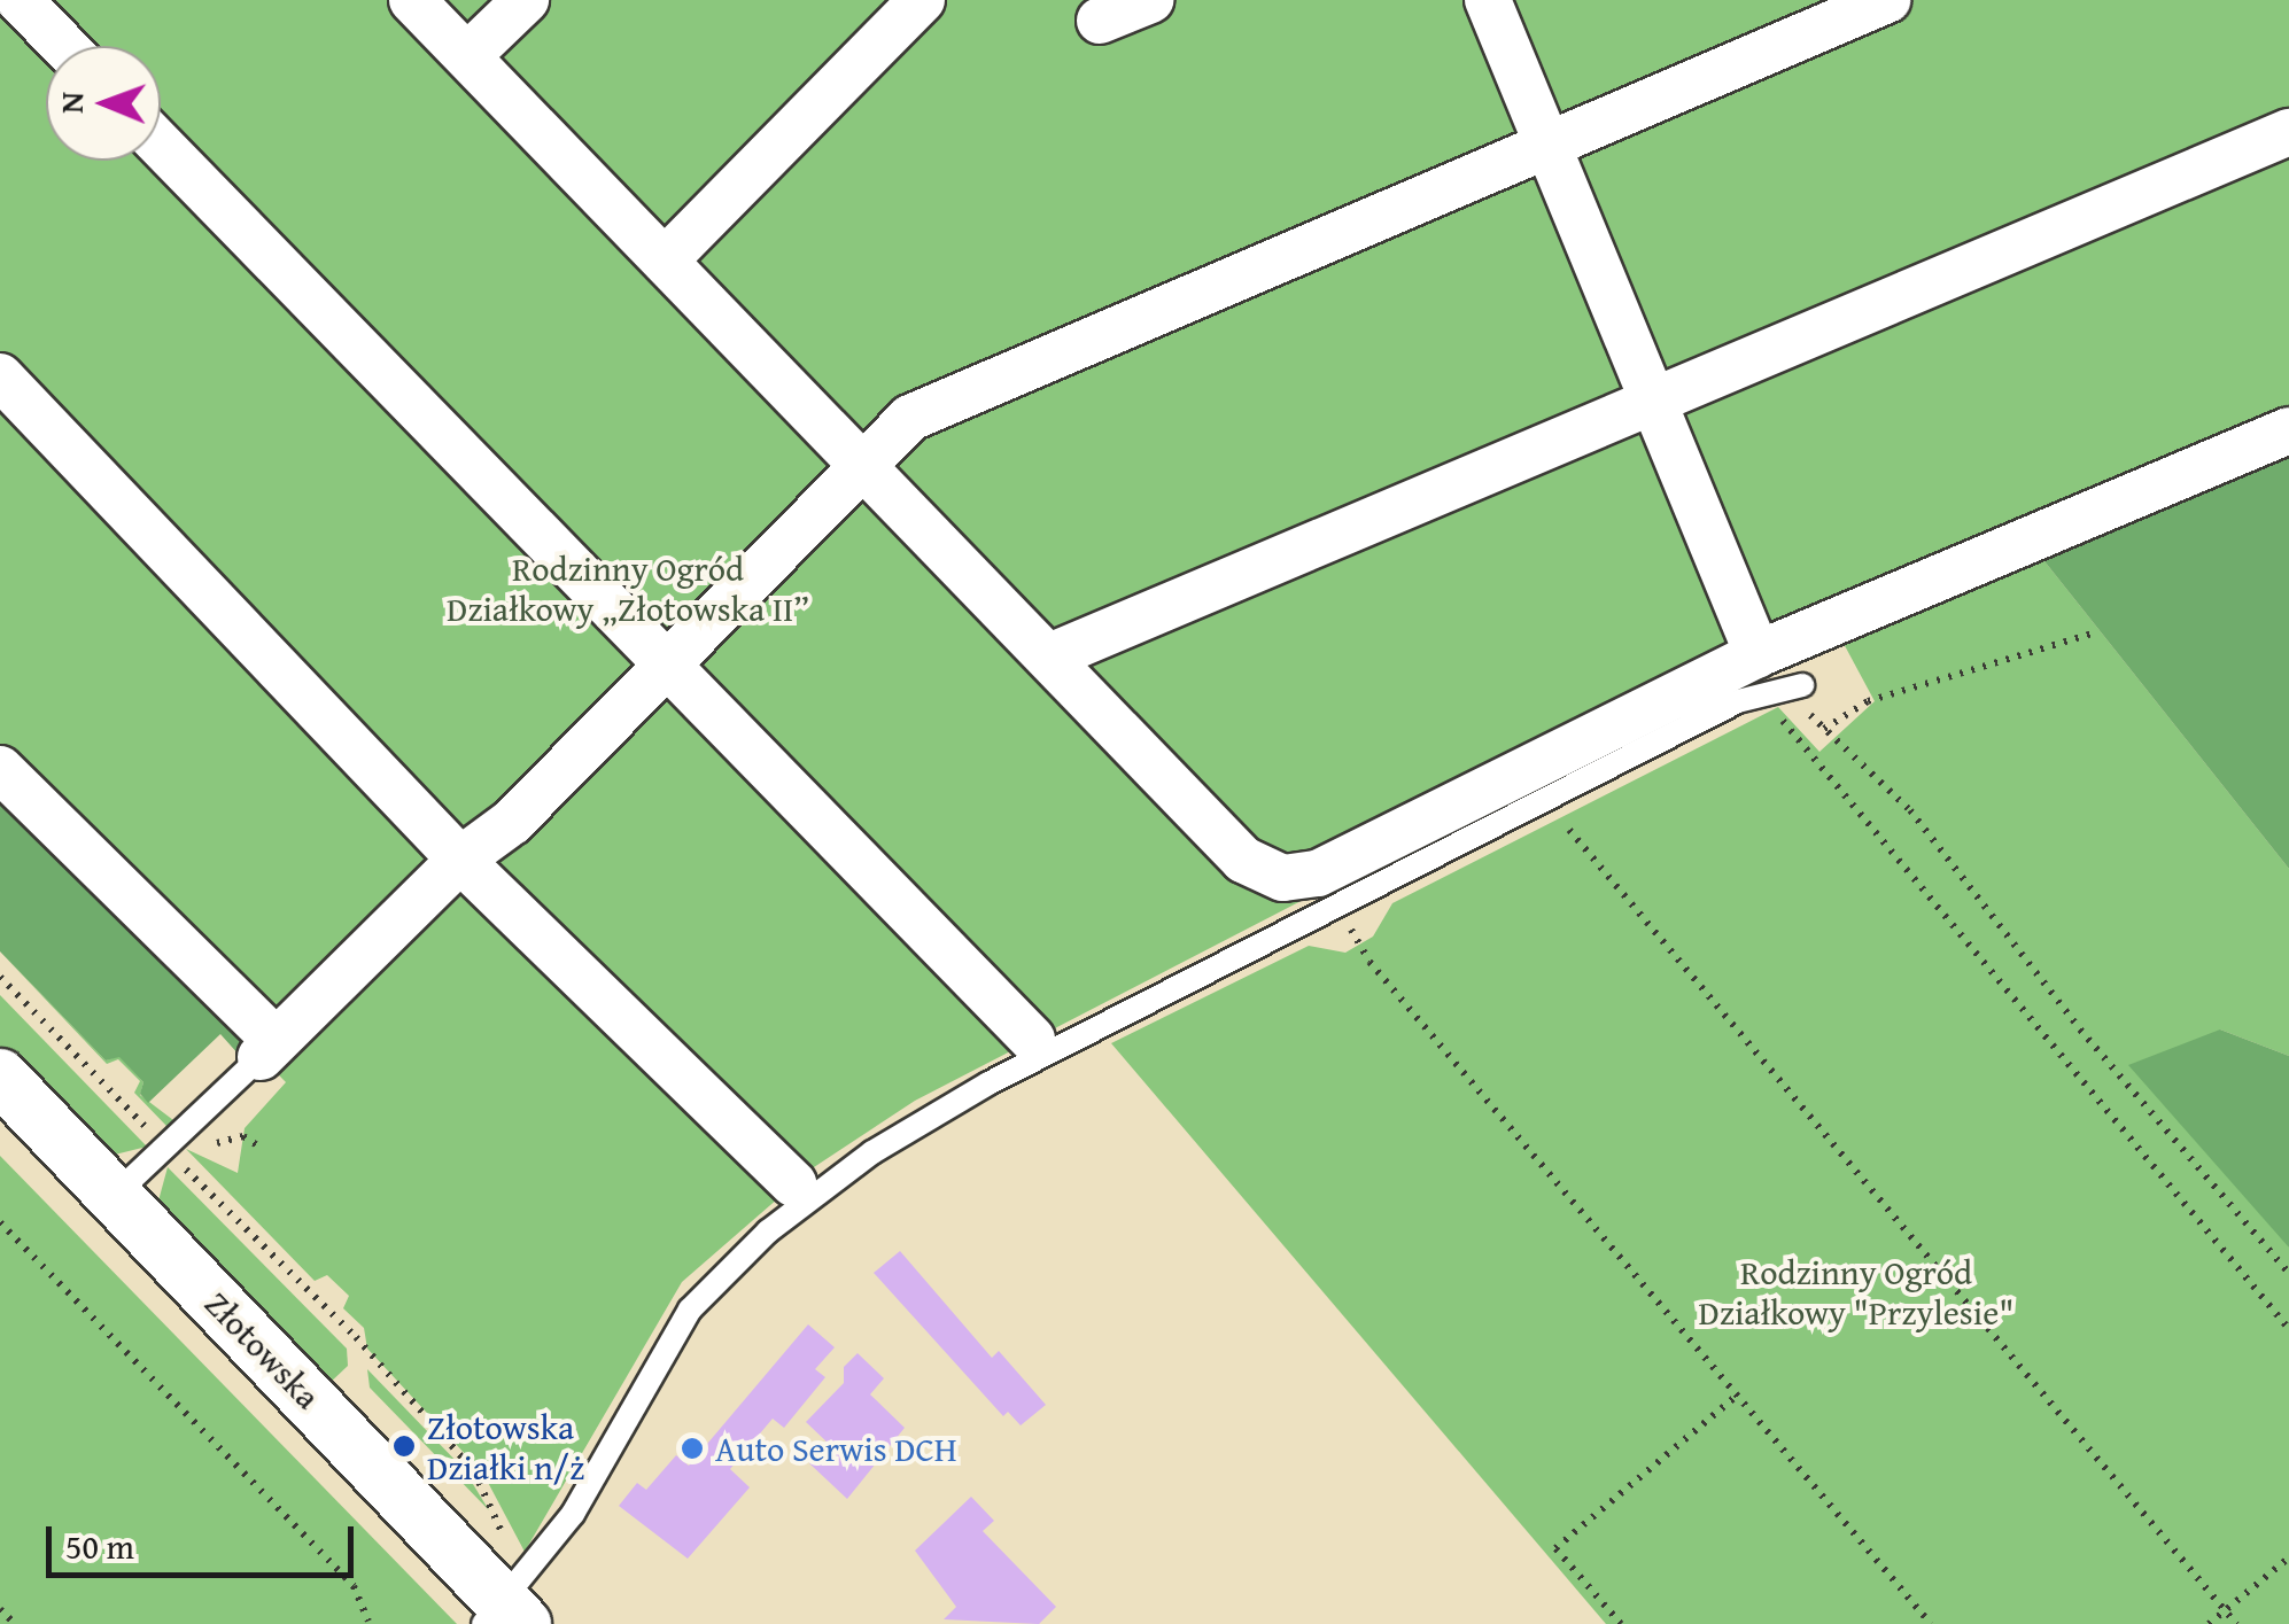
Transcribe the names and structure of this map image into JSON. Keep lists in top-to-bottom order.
{
  "streets": {
    "street": ["Złotowska"]
  },
  "parks": ["Rodzinny Ogród Działkowy „Złotowska II”", "Rodzinny Ogród Działkowy \"Przylesie\""],
  "places": ["Złotowska Działki n/ż", "Auto Serwis DCH"],
  "scale_bar": "50 m",
  "north": "left"
}
